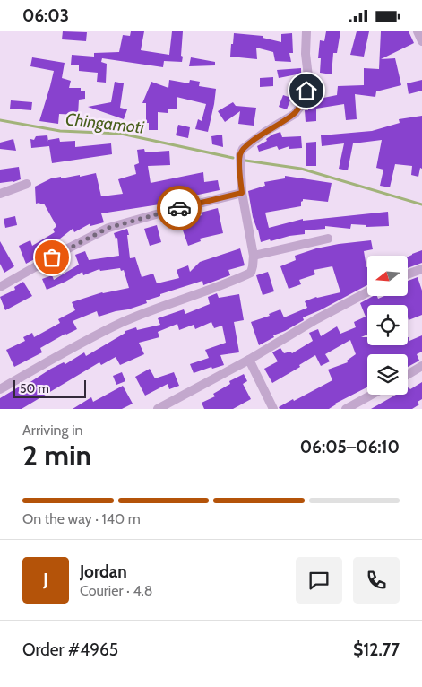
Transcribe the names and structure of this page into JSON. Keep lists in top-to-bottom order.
{
  "water": ["Chingamoti"],
  "scale_bar": "50 m",
  "north": "left",
  "page": {
    "status": "06:03",
    "scale": "50 m",
    "heading": ["2 min", "Arriving in", "06:05–06:10"],
    "panel": [
      "Jordan",
      "Courier · 4.8",
      "Order #4965",
      "$12.77"
    ],
    "bar": "On the way · 140 m",
    "round": "J"
  }
}
